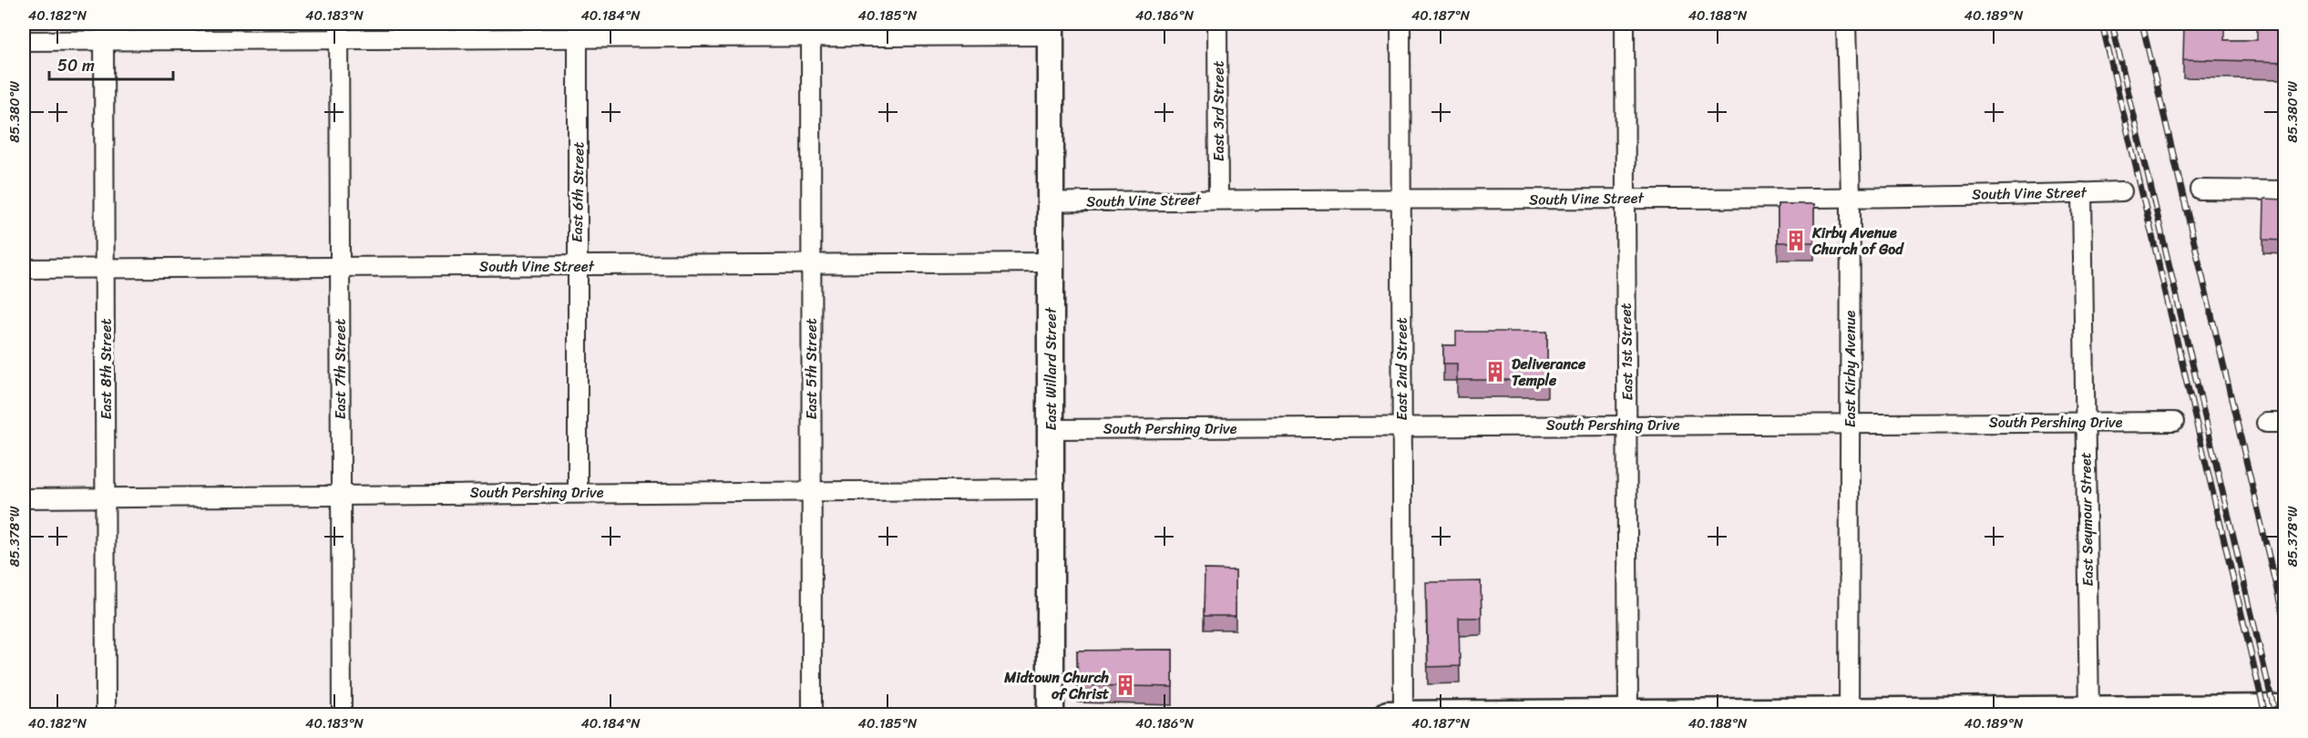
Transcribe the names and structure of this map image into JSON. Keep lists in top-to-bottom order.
{
  "streets": {
    "street": [
      "East 3rd Street",
      "East 6th Street",
      "South Vine Street",
      "East 1st Street",
      "East 8th Street",
      "East 7th Street",
      "East 5th Street",
      "East Willard Street",
      "East 2nd Street",
      "East Kirby Avenue",
      "South Pershing Drive",
      "East Seymour Street"
    ]
  },
  "crossings": [
    ["East 3rd Street", "South Vine Street"],
    ["East 6th Street", "South Vine Street"],
    ["East 6th Street", "South Pershing Drive"],
    ["South Vine Street", "East 1st Street"],
    ["South Vine Street", "East 8th Street"],
    ["South Vine Street", "East 7th Street"],
    ["South Vine Street", "East 5th Street"],
    ["South Vine Street", "East Willard Street"],
    ["South Vine Street", "East 2nd Street"],
    ["South Vine Street", "East Kirby Avenue"],
    ["South Vine Street", "East Seymour Street"],
    ["East 1st Street", "South Pershing Drive"],
    ["East 8th Street", "South Pershing Drive"],
    ["East 7th Street", "South Pershing Drive"],
    ["East 5th Street", "South Pershing Drive"],
    ["East Willard Street", "South Pershing Drive"],
    ["East 2nd Street", "South Pershing Drive"],
    ["East Kirby Avenue", "South Pershing Drive"],
    ["South Pershing Drive", "East Seymour Street"]
  ],
  "places": {
    "building": ["Kirby Avenue Church of God", "Deliverance Temple", "Midtown Church of Christ"]
  },
  "scale_bar": "50 m",
  "coordinates": [
    "40.182°N",
    "40.183°N",
    "40.184°N",
    "40.185°N",
    "40.186°N",
    "40.187°N",
    "40.188°N",
    "40.189°N",
    "85.380°W",
    "85.378°W"
  ]
}
